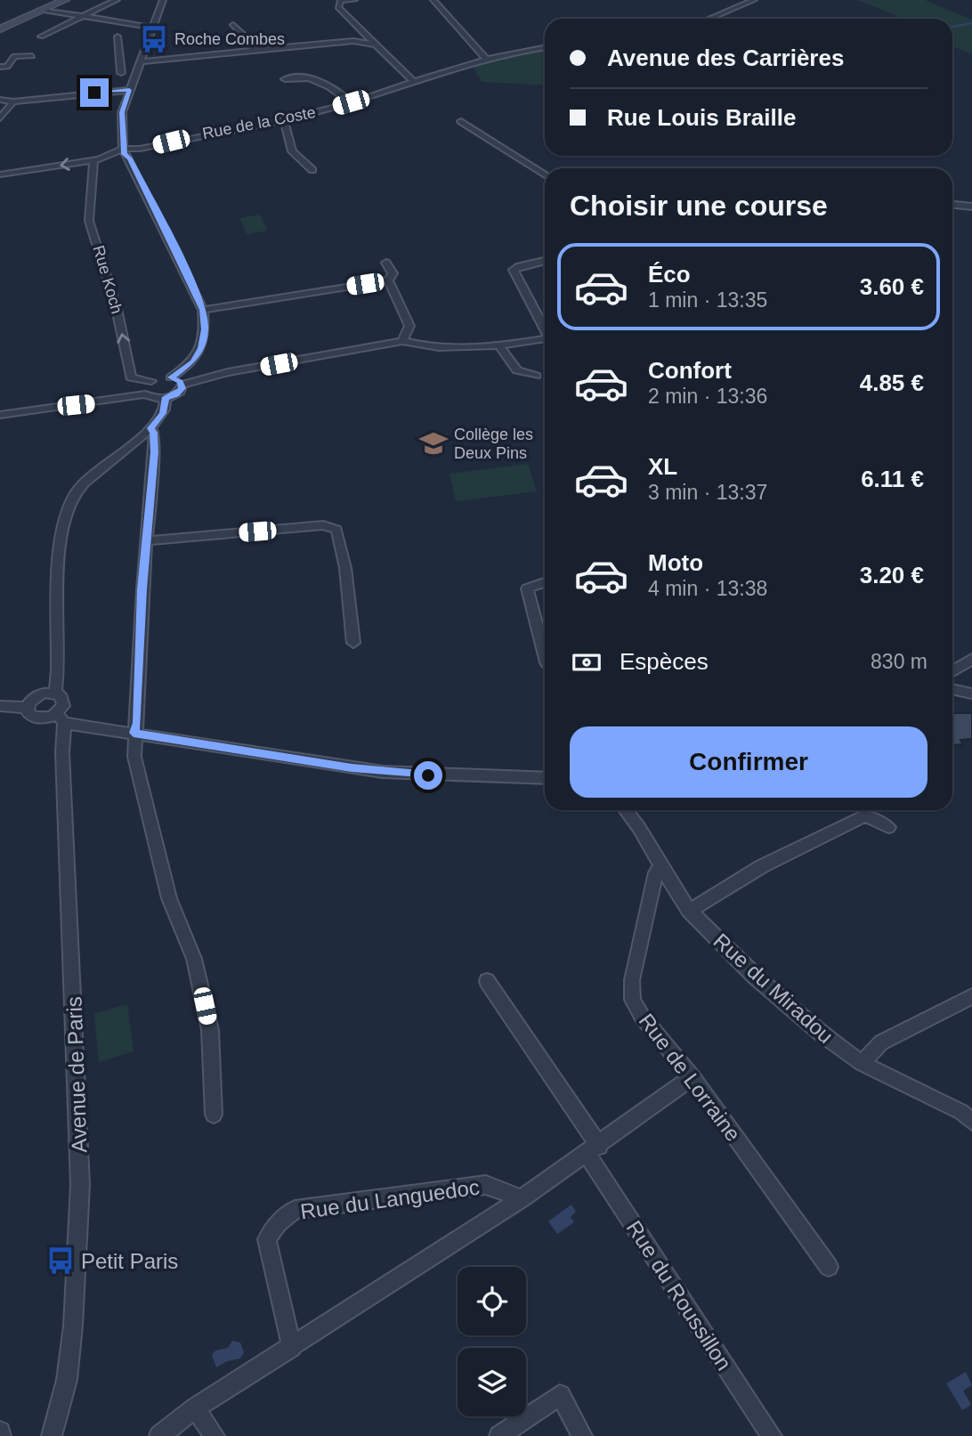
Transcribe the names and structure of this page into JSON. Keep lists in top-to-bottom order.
{
  "streets": {
    "street": [
      "Rue de la Coste",
      "Rue Koch",
      "Rue du Miradou",
      "Avenue de Paris",
      "Rue de Lorraine",
      "Rue du Languedoc",
      "Rue du Roussillon"
    ]
  },
  "crossings": [
    ["Rue de la Coste", "Rue Koch"],
    ["Rue du Miradou", "Rue de Lorraine"],
    ["Rue de Lorraine", "Rue du Languedoc"],
    ["Rue du Languedoc", "Rue du Roussillon"]
  ],
  "places": {
    "bus stop": ["Roche Combes", "Petit Paris"],
    "school or university": ["Collège les Deux Pins"]
  },
  "page": {
    "banner": ["Avenue des Carrières", "Rue Louis Braille"],
    "heading": "Choisir une course",
    "list": [
      {
        "name": "Éco",
        "note": "1 min · 13:35",
        "value": "3.60 €"
      },
      {
        "name": "Confort",
        "note": "2 min · 13:36",
        "value": "4.85 €"
      },
      {
        "name": "XL",
        "note": "3 min · 13:37",
        "value": "6.11 €"
      },
      {
        "name": "Moto",
        "note": "4 min · 13:38",
        "value": "3.20 €"
      }
    ],
    "pay": ["Espèces", "830 m"],
    "buttons": "Confirmer"
  }
}
